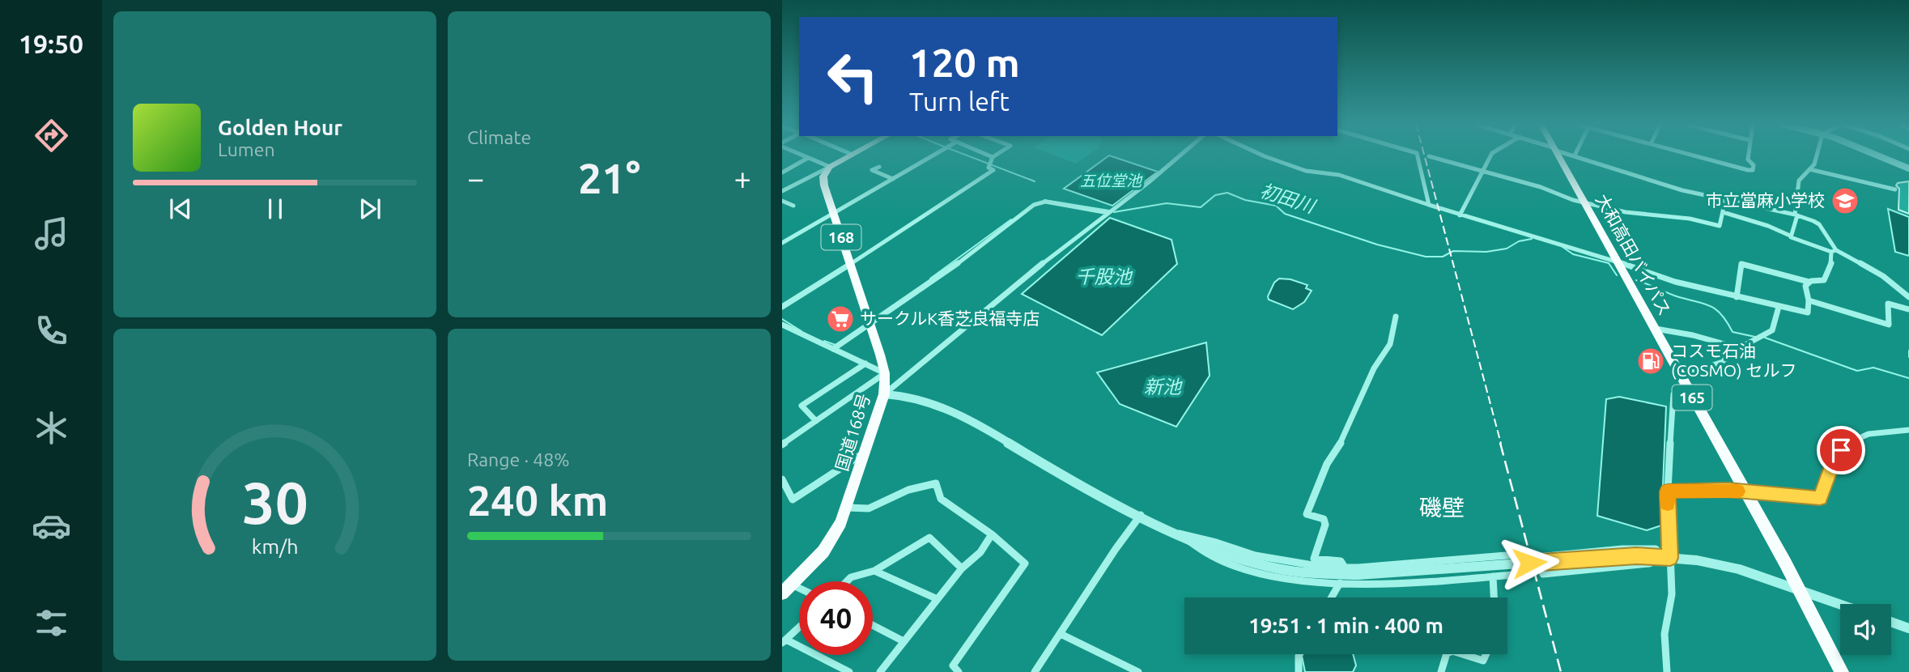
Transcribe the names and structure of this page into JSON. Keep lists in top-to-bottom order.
{
  "streets": {
    "highway": [
      "168",
      "大和高田バイパス",
      "165",
      "国道168号"
    ]
  },
  "districts": ["磯壁"],
  "water": [
    "五位堂池",
    "初田川",
    "千股池",
    "新池"
  ],
  "places": {
    "school or university": ["市立當麻小学校"],
    "supermarket": ["サークルK香芝良福寺店"],
    "fuel station": ["コスモ石油 (COSMO) セルフ"]
  },
  "page": {
    "tabs": "19:50",
    "tile": [
      "Climate",
      ["Range · 48%", "240 km"]
    ],
    "turn": ["120 m", "Turn left"],
    "song": ["Golden Hour", "Lumen"],
    "heat": ["−", "21°", "+"],
    "limit": "40",
    "trip": "19:51 · 1 min · 400 m",
    "gauge": ["30", "km/h"]
  }
}
